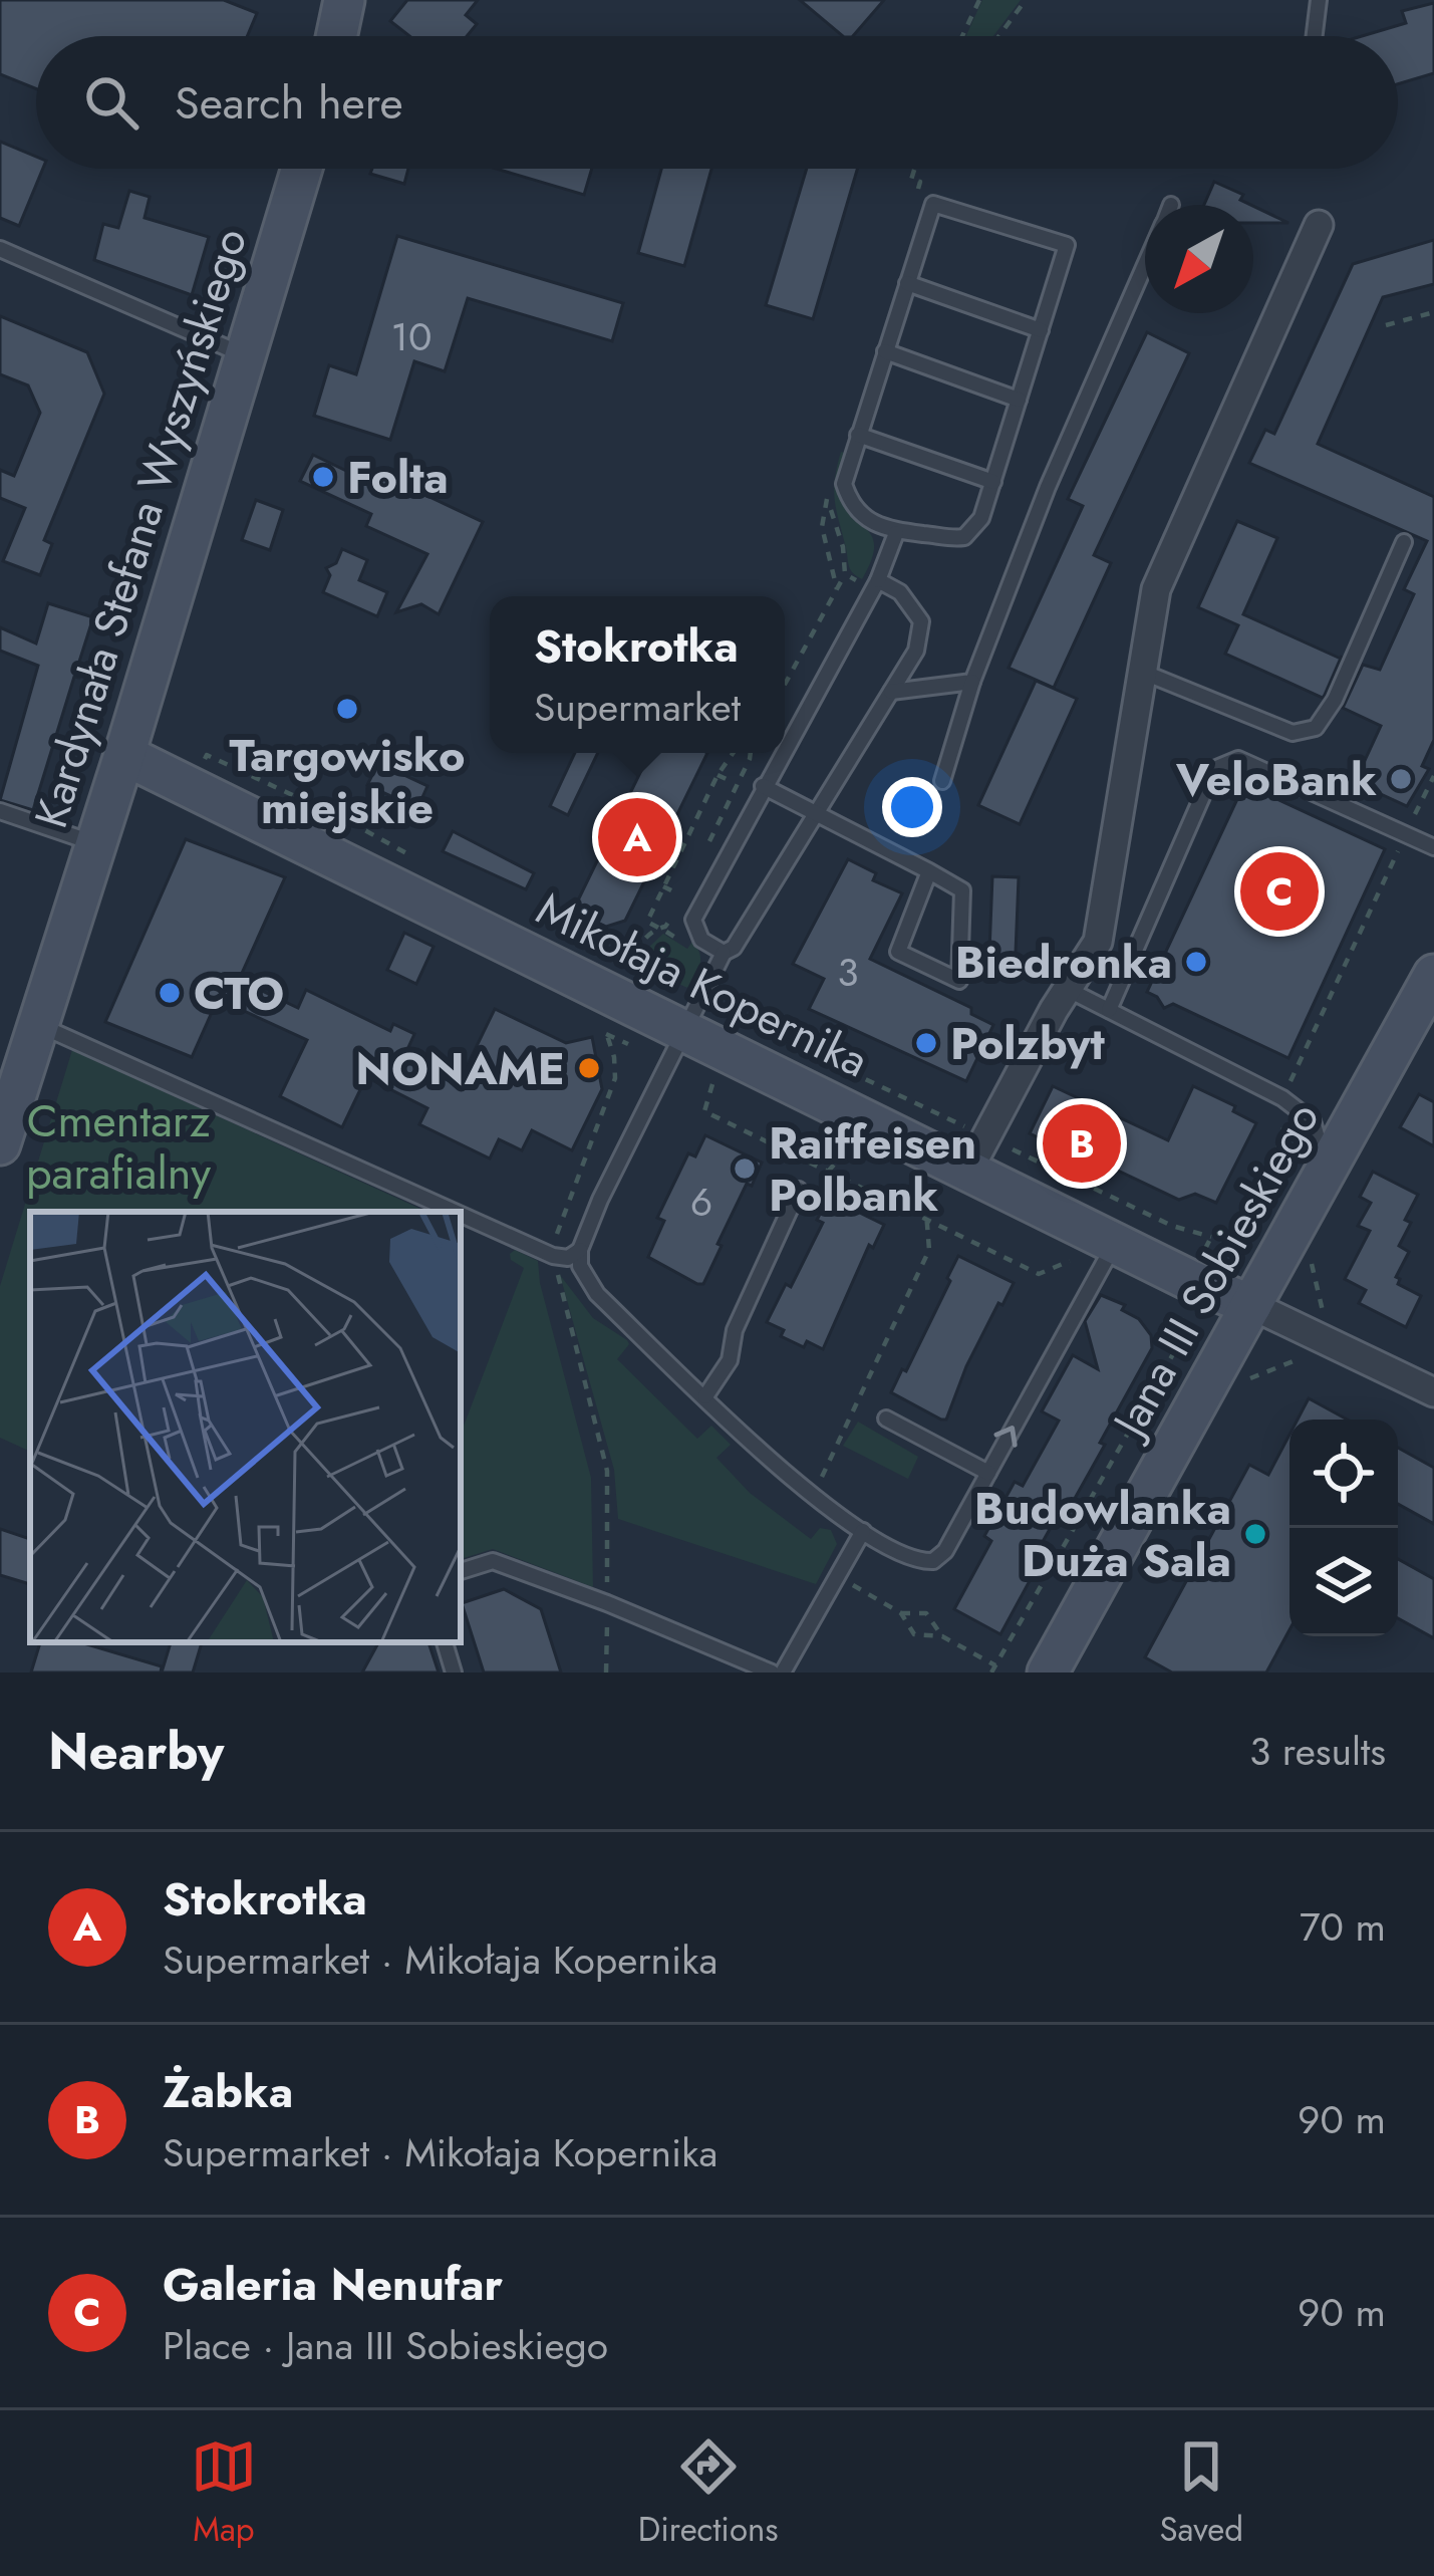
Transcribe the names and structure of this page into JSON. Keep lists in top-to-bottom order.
{
  "streets": {
    "street": ["Kardynała Stefana Wyszyńskiego", "Mikołaja Kopernika", "Jana III Sobieskiego"]
  },
  "crossings": [
    ["Kardynała Stefana Wyszyńskiego", "Mikołaja Kopernika"],
    ["Mikołaja Kopernika", "Jana III Sobieskiego"]
  ],
  "parks": ["Cmentarz parafialny"],
  "places": [
    "Folta",
    "Targowisko miejskie",
    "VeloBank",
    "Biedronka",
    "CTO",
    "Polzbyt",
    "NONAME",
    "Raiffeisen Polbank",
    "Budowlanka Duża Sala"
  ],
  "house_numbers": ["10", "3", "6"],
  "north": "bottom left",
  "page": {
    "search": "Search here",
    "popup": ["Stokrotka", "Supermarket"],
    "pins": ["A", "C", "B"],
    "heading": ["Nearby", "3 results"],
    "list": [
      {
        "mark": "A",
        "name": "Stokrotka",
        "note": "Supermarket · Mikołaja Kopernika",
        "value": "70 m"
      },
      {
        "mark": "B",
        "name": "Żabka",
        "note": "Supermarket · Mikołaja Kopernika",
        "value": "90 m"
      },
      {
        "mark": "C",
        "name": "Galeria Nenufar",
        "note": "Place · Jana III Sobieskiego",
        "value": "90 m"
      }
    ],
    "nav": ["Map", "Directions", "Saved"]
  }
}
